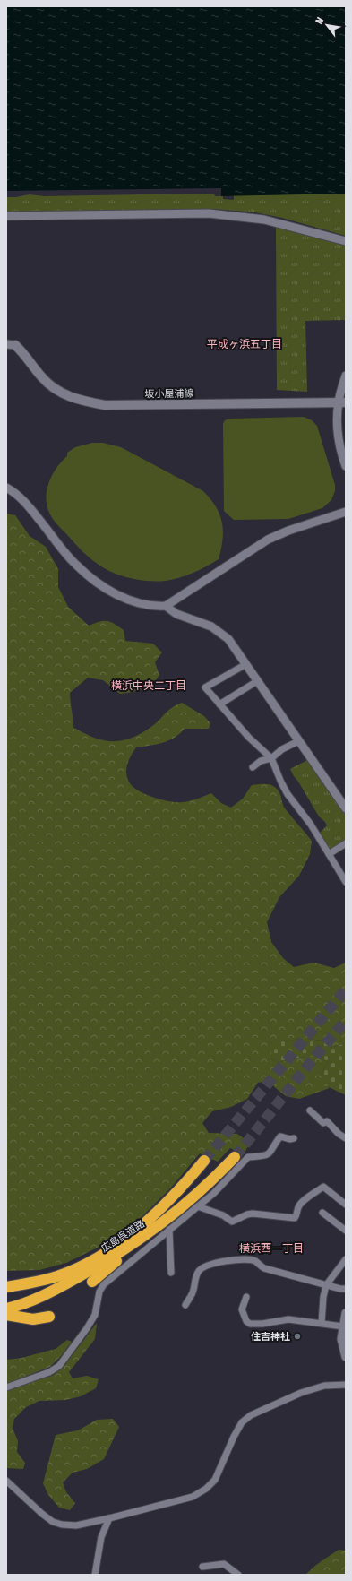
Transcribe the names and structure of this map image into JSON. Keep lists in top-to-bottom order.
{
  "streets": {
    "highway": ["広島呉道路"],
    "main road": ["坂小屋浦線"]
  },
  "districts": ["平成ヶ浜五丁目", "横浜中央二丁目", "横浜西一丁目"],
  "places": ["住吉神社"],
  "north": "top left"
}
